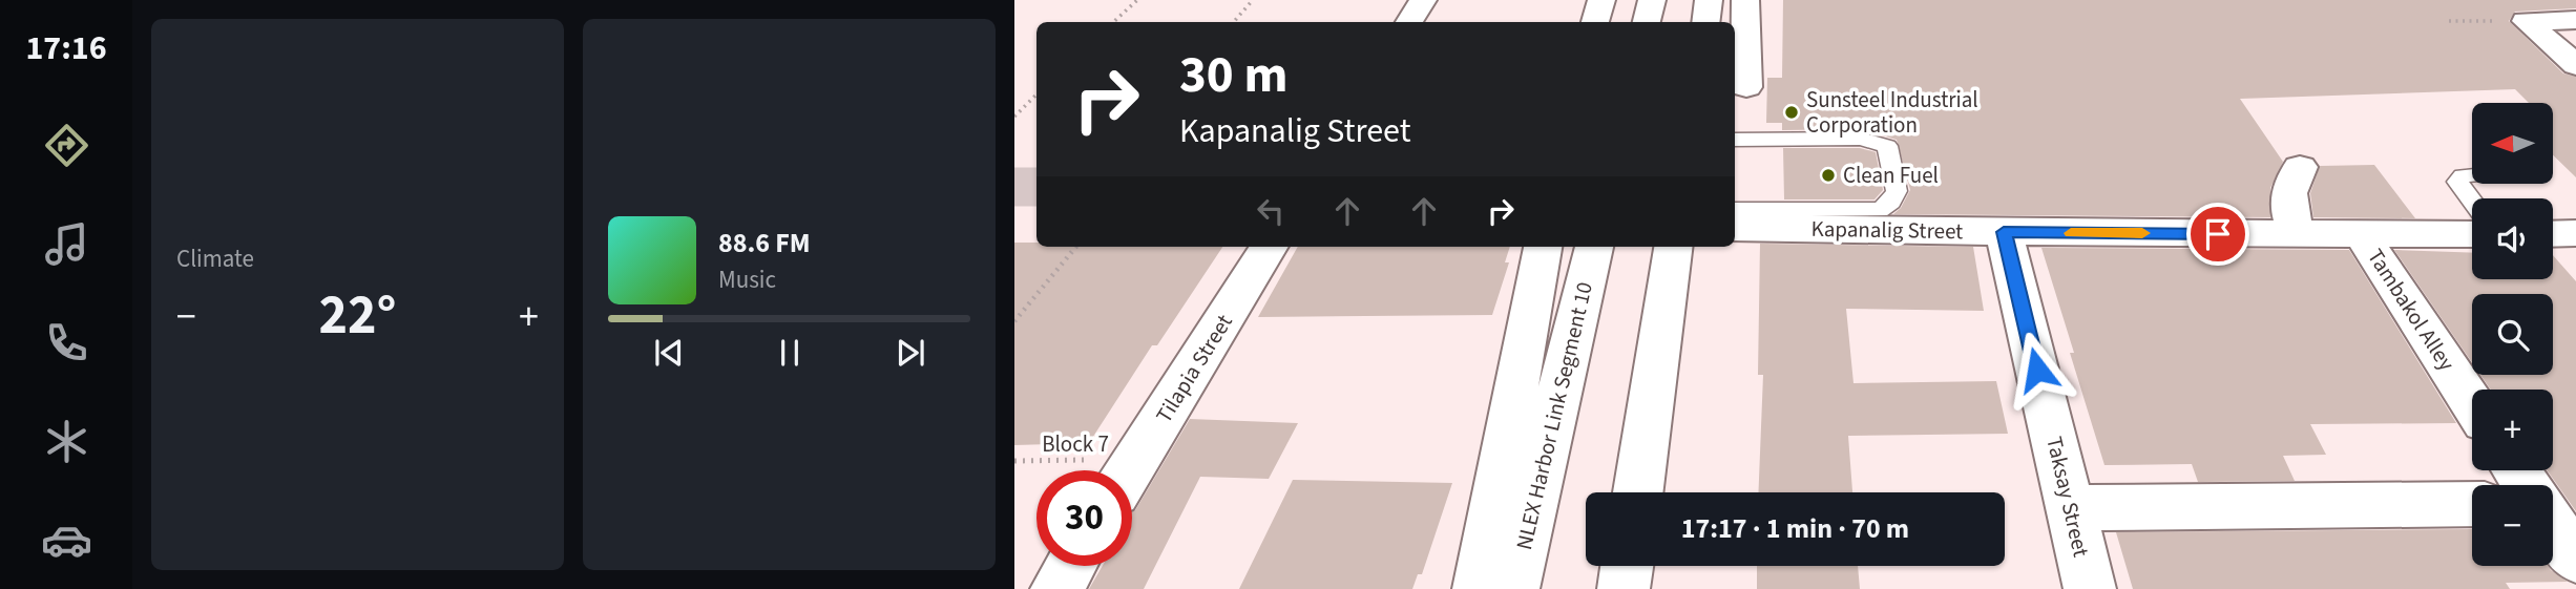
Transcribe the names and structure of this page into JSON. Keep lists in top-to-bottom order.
{
  "streets": {
    "main road": [
      "Kapanalig Street",
      "Tambakol Alley",
      "Tilapia Street",
      "NLEX Harbor Link Segment 10",
      "Taksay Street"
    ],
    "path": ["Block 7"]
  },
  "crossings": [
    ["Kapanalig Street", "Tambakol Alley"],
    ["Kapanalig Street", "Taksay Street"]
  ],
  "places": ["Sunsteel Industrial Corporation", "Clean Fuel"],
  "north": "left",
  "page": {
    "tabs": "17:16",
    "tile": "Climate",
    "turn": ["30 m", "Kapanalig Street"],
    "map_buttons": ["+", "−"],
    "song": ["88.6 FM", "Music"],
    "heat": ["−", "22°", "+"],
    "limit": "30",
    "trip": "17:17 · 1 min · 70 m"
  }
}
